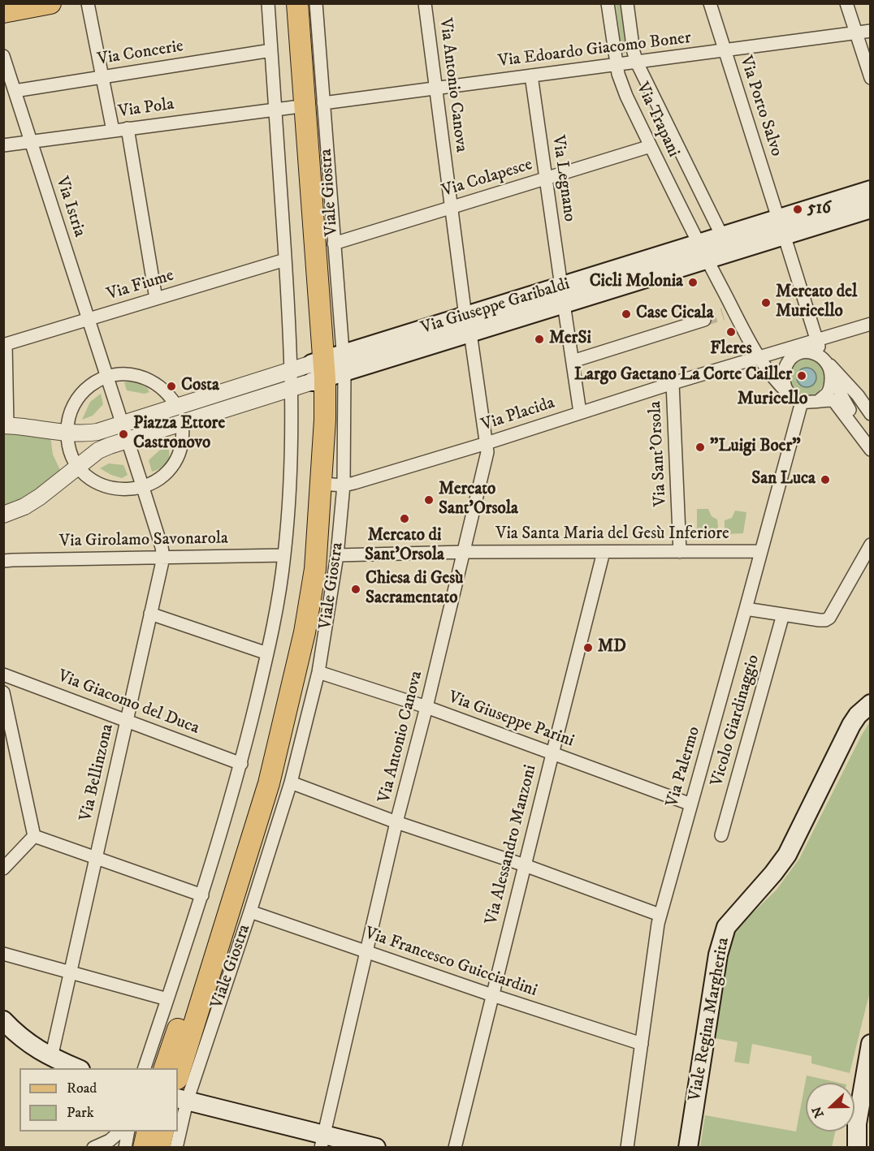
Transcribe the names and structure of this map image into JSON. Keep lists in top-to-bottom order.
{
  "streets": {
    "main road": ["Viale Giostra", "Via Giuseppe Garibaldi", "Viale Regina Margherita"],
    "street": [
      "Via Edoardo Giacomo Boner",
      "Via Concerie",
      "Via Antonio Canova",
      "Via Porto Salvo",
      "Via Pola",
      "Via Trapani",
      "Via Colapesce",
      "Via Legnano",
      "Via Istria",
      "Via Fiume",
      "Via Placida",
      "Via Sant'Orsola",
      "Via Santa Maria del Gesù Inferiore",
      "Via Girolamo Savonarola",
      "Via Giacomo del Duca",
      "Via Giuseppe Parini",
      "Vicolo Giardinaggio",
      "Via Palermo",
      "Via Bellinzona",
      "Via Alessandro Manzoni",
      "Via Francesco Guicciardini"
    ]
  },
  "crossings": [
    ["Via Edoardo Giacomo Boner", "Via Antonio Canova"],
    ["Via Edoardo Giacomo Boner", "Via Porto Salvo"],
    ["Via Edoardo Giacomo Boner", "Via Trapani"],
    ["Via Edoardo Giacomo Boner", "Via Legnano"],
    ["Via Edoardo Giacomo Boner", "Viale Giostra"],
    ["Via Concerie", "Viale Giostra"],
    ["Via Concerie", "Via Istria"],
    ["Via Antonio Canova", "Via Colapesce"],
    ["Via Antonio Canova", "Via Giuseppe Garibaldi"],
    ["Via Antonio Canova", "Via Placida"],
    ["Via Antonio Canova", "Via Santa Maria del Gesù Inferiore"],
    ["Via Antonio Canova", "Via Giuseppe Parini"],
    ["Via Antonio Canova", "Via Francesco Guicciardini"],
    ["Via Porto Salvo", "Via Trapani"],
    ["Via Porto Salvo", "Via Giuseppe Garibaldi"],
    ["Via Porto Salvo", "Via Placida"],
    ["Via Porto Salvo", "Via Palermo"],
    ["Via Pola", "Viale Giostra"],
    ["Via Pola", "Via Istria"],
    ["Via Trapani", "Via Colapesce"],
    ["Via Trapani", "Via Giuseppe Garibaldi"],
    ["Via Trapani", "Via Placida"],
    ["Via Trapani", "Via Palermo"],
    ["Via Colapesce", "Via Legnano"],
    ["Via Colapesce", "Viale Giostra"],
    ["Via Legnano", "Via Giuseppe Garibaldi"],
    ["Via Legnano", "Via Placida"],
    ["Viale Giostra", "Via Fiume"],
    ["Viale Giostra", "Via Giuseppe Garibaldi"],
    ["Viale Giostra", "Via Placida"],
    ["Viale Giostra", "Via Santa Maria del Gesù Inferiore"],
    ["Viale Giostra", "Via Girolamo Savonarola"],
    ["Viale Giostra", "Via Giacomo del Duca"],
    ["Viale Giostra", "Via Giuseppe Parini"],
    ["Viale Giostra", "Via Francesco Guicciardini"],
    ["Via Istria", "Via Fiume"],
    ["Via Istria", "Via Giuseppe Garibaldi"],
    ["Via Istria", "Via Bellinzona"],
    ["Via Giuseppe Garibaldi", "Via Bellinzona"],
    ["Via Placida", "Via Sant'Orsola"],
    ["Via Sant'Orsola", "Via Santa Maria del Gesù Inferiore"],
    ["Via Santa Maria del Gesù Inferiore", "Via Palermo"],
    ["Via Santa Maria del Gesù Inferiore", "Via Alessandro Manzoni"],
    ["Via Girolamo Savonarola", "Via Bellinzona"],
    ["Via Giacomo del Duca", "Via Bellinzona"],
    ["Via Giuseppe Parini", "Via Palermo"],
    ["Via Giuseppe Parini", "Via Alessandro Manzoni"],
    ["Via Palermo", "Via Francesco Guicciardini"],
    ["Via Alessandro Manzoni", "Via Francesco Guicciardini"]
  ],
  "districts": ["Muricello"],
  "places": [
    "516",
    "Cicli Molonia",
    "Mercato del Muricello",
    "Case Cicala",
    "Fleres",
    "MerSi",
    "Largo Gaetano La Corte Cailler",
    "Costa",
    "Piazza Ettore Castronovo",
    "\"Luigi Boer\"",
    "San Luca",
    "Mercato Sant'Orsola",
    "Mercato di Sant'Orsola",
    "Chiesa di Gesù Sacramentato",
    "MD"
  ],
  "legend": ["Road", "Park"],
  "north": "left"
}
